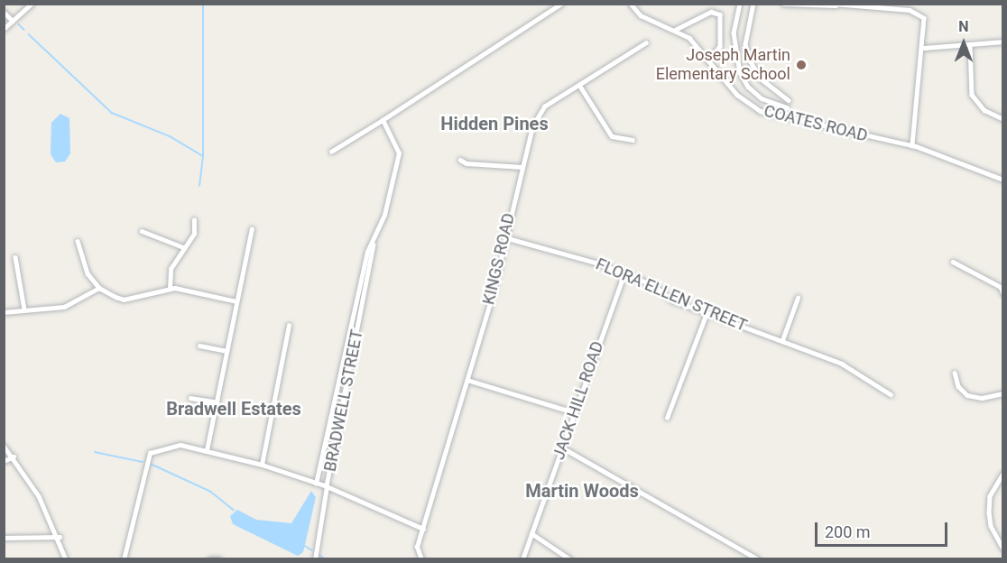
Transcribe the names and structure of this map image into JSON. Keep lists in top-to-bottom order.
{
  "streets": {
    "street": [
      "COATES ROAD",
      "KINGS ROAD",
      "FLORA ELLEN STREET",
      "BRADWELL STREET",
      "JACK HILL ROAD"
    ]
  },
  "crossings": [
    ["KINGS ROAD", "FLORA ELLEN STREET"],
    ["FLORA ELLEN STREET", "JACK HILL ROAD"]
  ],
  "districts": ["Hidden Pines", "Bradwell Estates", "Martin Woods"],
  "places": ["Joseph Martin Elementary School"],
  "scale_bar": "200 m",
  "north": "top"
}
